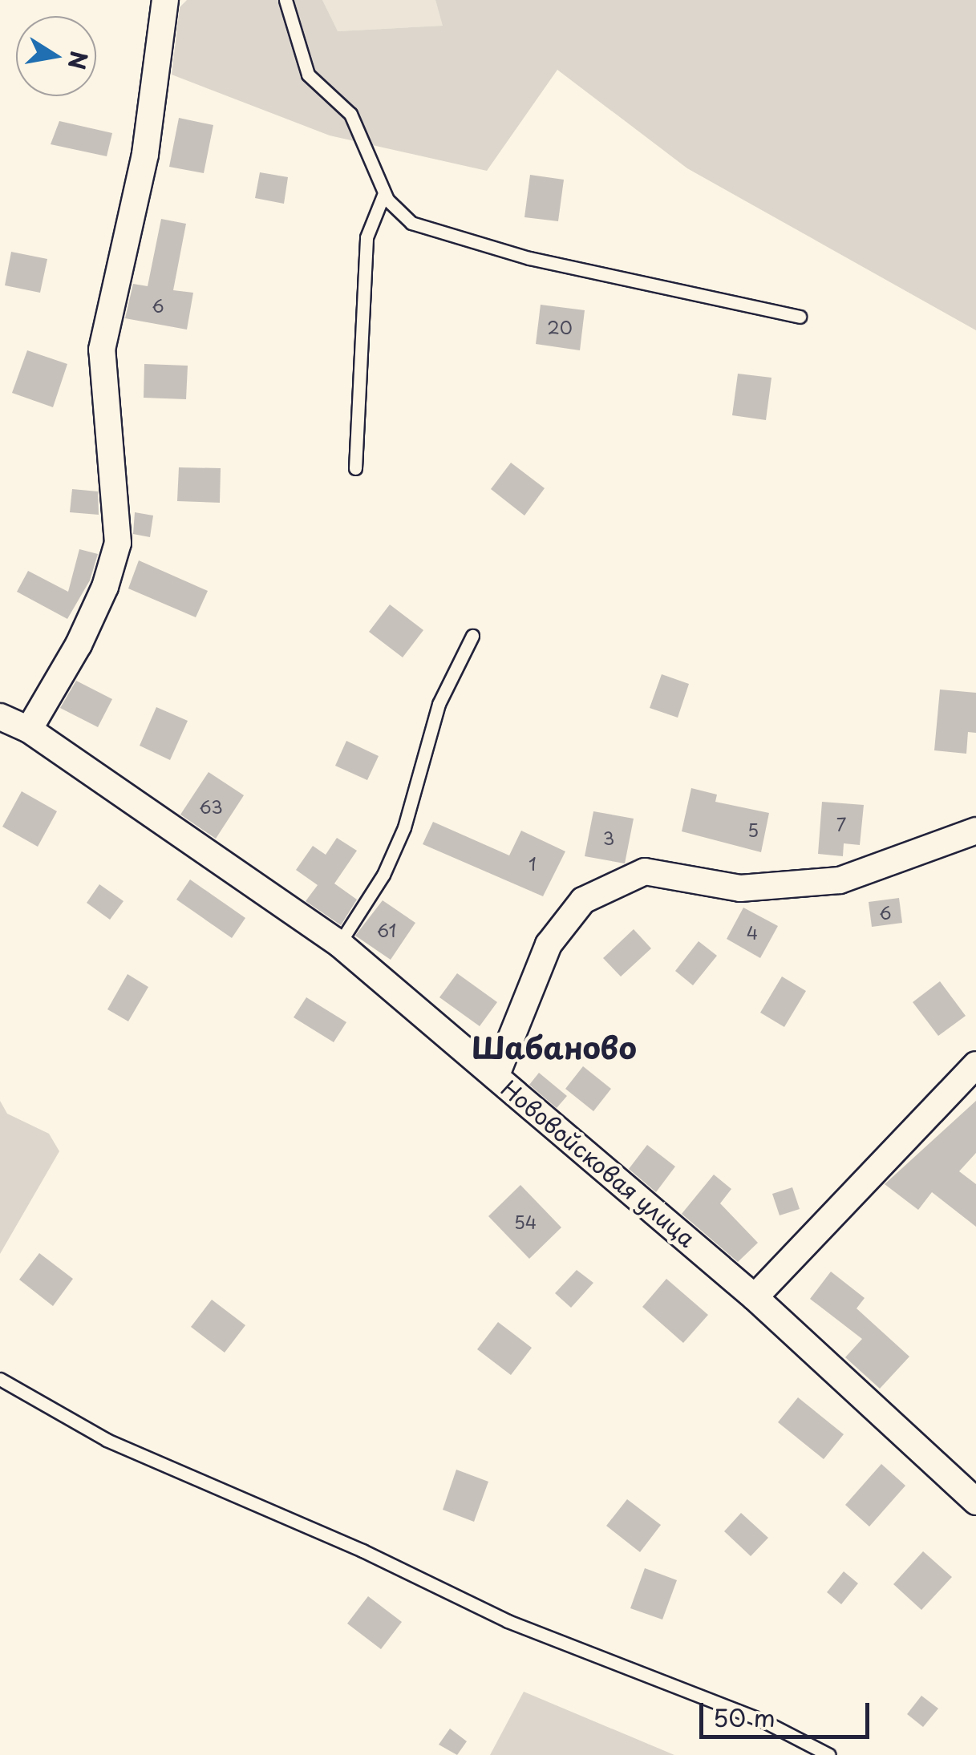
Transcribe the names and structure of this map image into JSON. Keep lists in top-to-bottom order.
{
  "streets": {
    "street": ["Нововойсковая улица"]
  },
  "districts": ["Шабаново"],
  "house_numbers": [
    "6",
    "20",
    "63",
    "7",
    "5",
    "3",
    "1",
    "6",
    "61",
    "4",
    "54"
  ],
  "scale_bar": "50 m",
  "north": "right"
}
